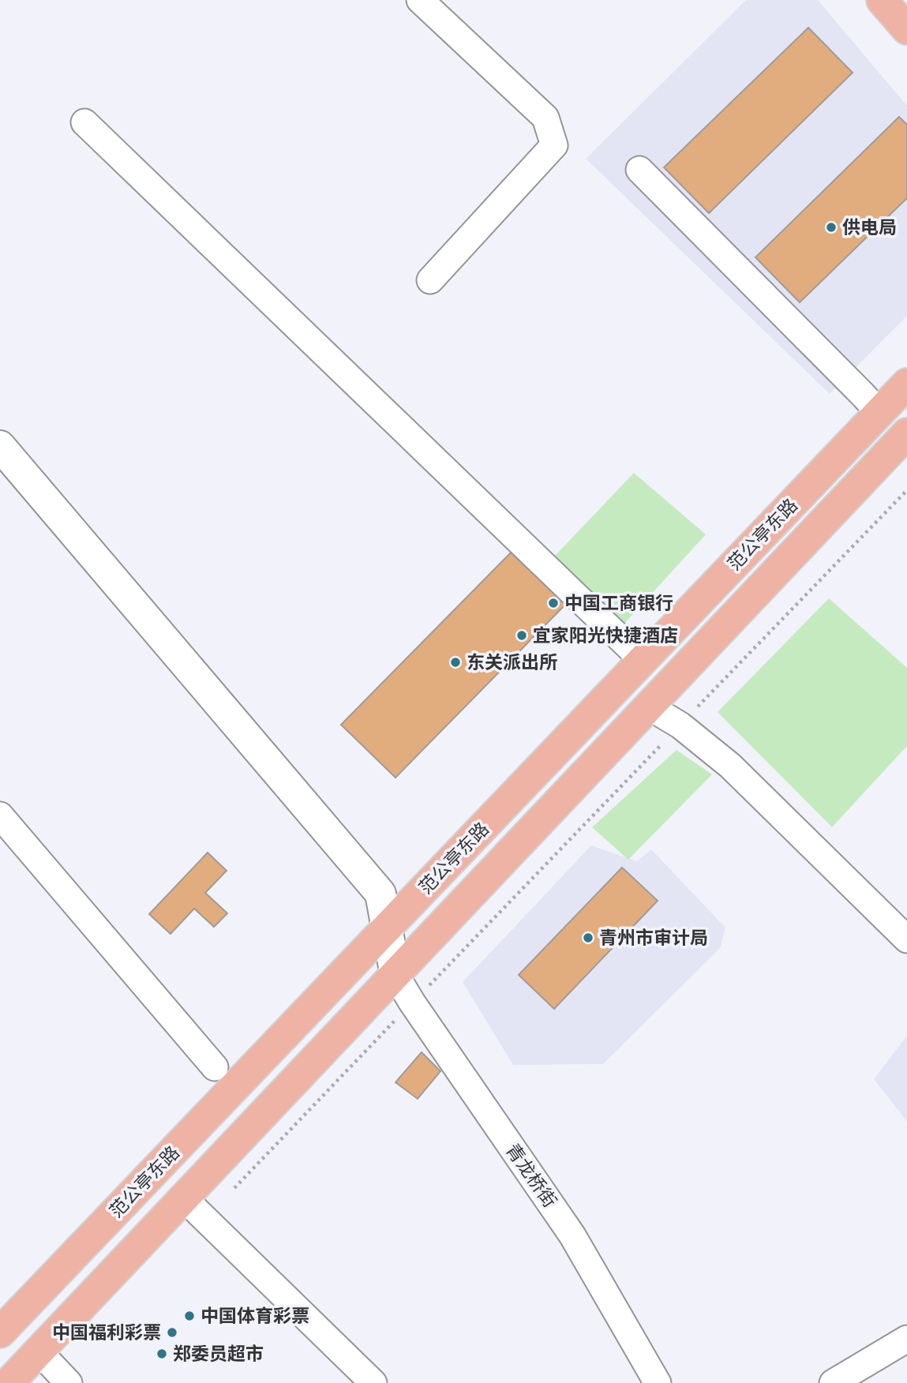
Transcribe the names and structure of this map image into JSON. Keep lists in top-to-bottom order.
{
  "streets": {
    "main road": ["范公亭东路"],
    "street": ["青龙桥街"]
  },
  "crossings": [
    ["范公亭东路", "青龙桥街"]
  ],
  "places": [
    "供电局",
    "中国工商银行",
    "宜家阳光快捷酒店",
    "东关派出所",
    "青州市审计局",
    "中国体育彩票",
    "中国福利彩票",
    "郑委员超市"
  ]
}
